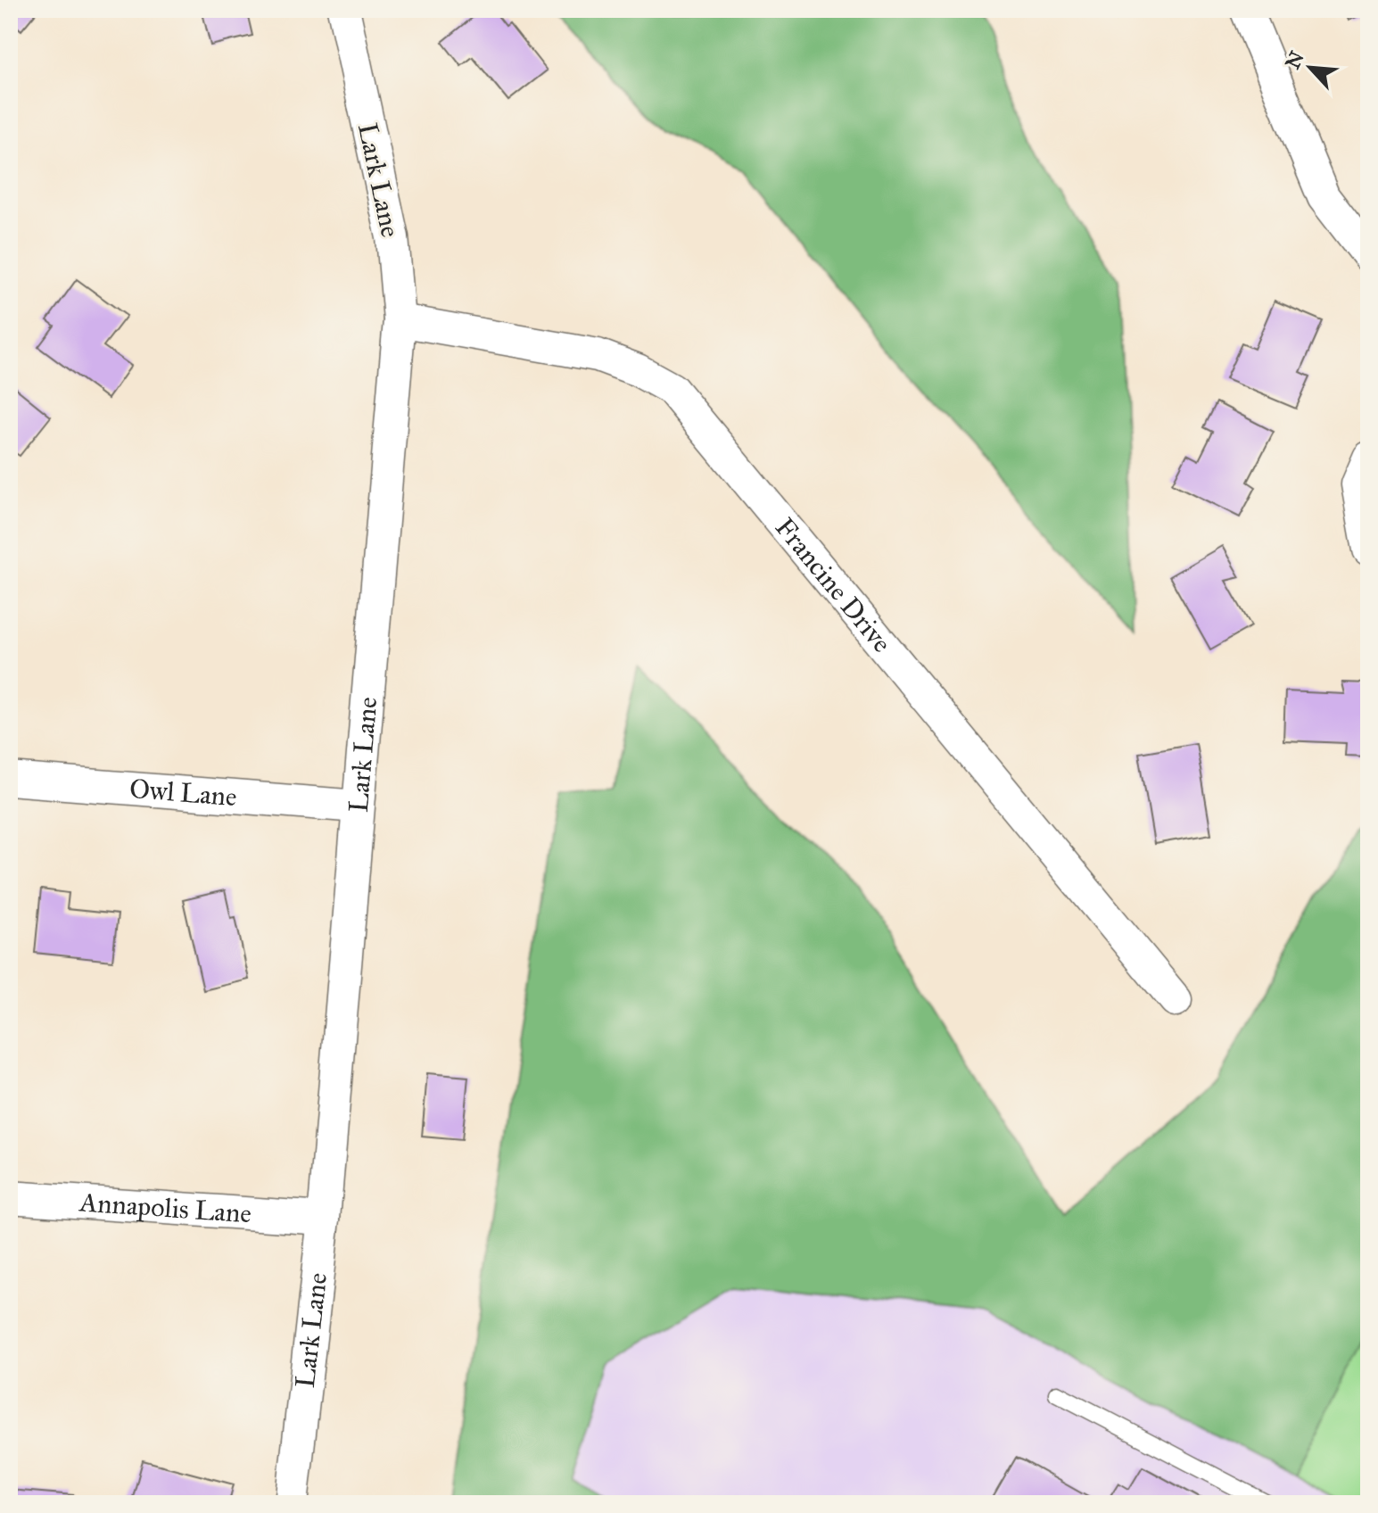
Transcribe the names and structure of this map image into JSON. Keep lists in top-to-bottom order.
{
  "streets": {
    "street": [
      "Lark Lane",
      "Francine Drive",
      "Owl Lane",
      "Annapolis Lane"
    ]
  },
  "crossings": [
    ["Lark Lane", "Francine Drive"],
    ["Lark Lane", "Owl Lane"],
    ["Lark Lane", "Annapolis Lane"]
  ],
  "north": "top left"
}
